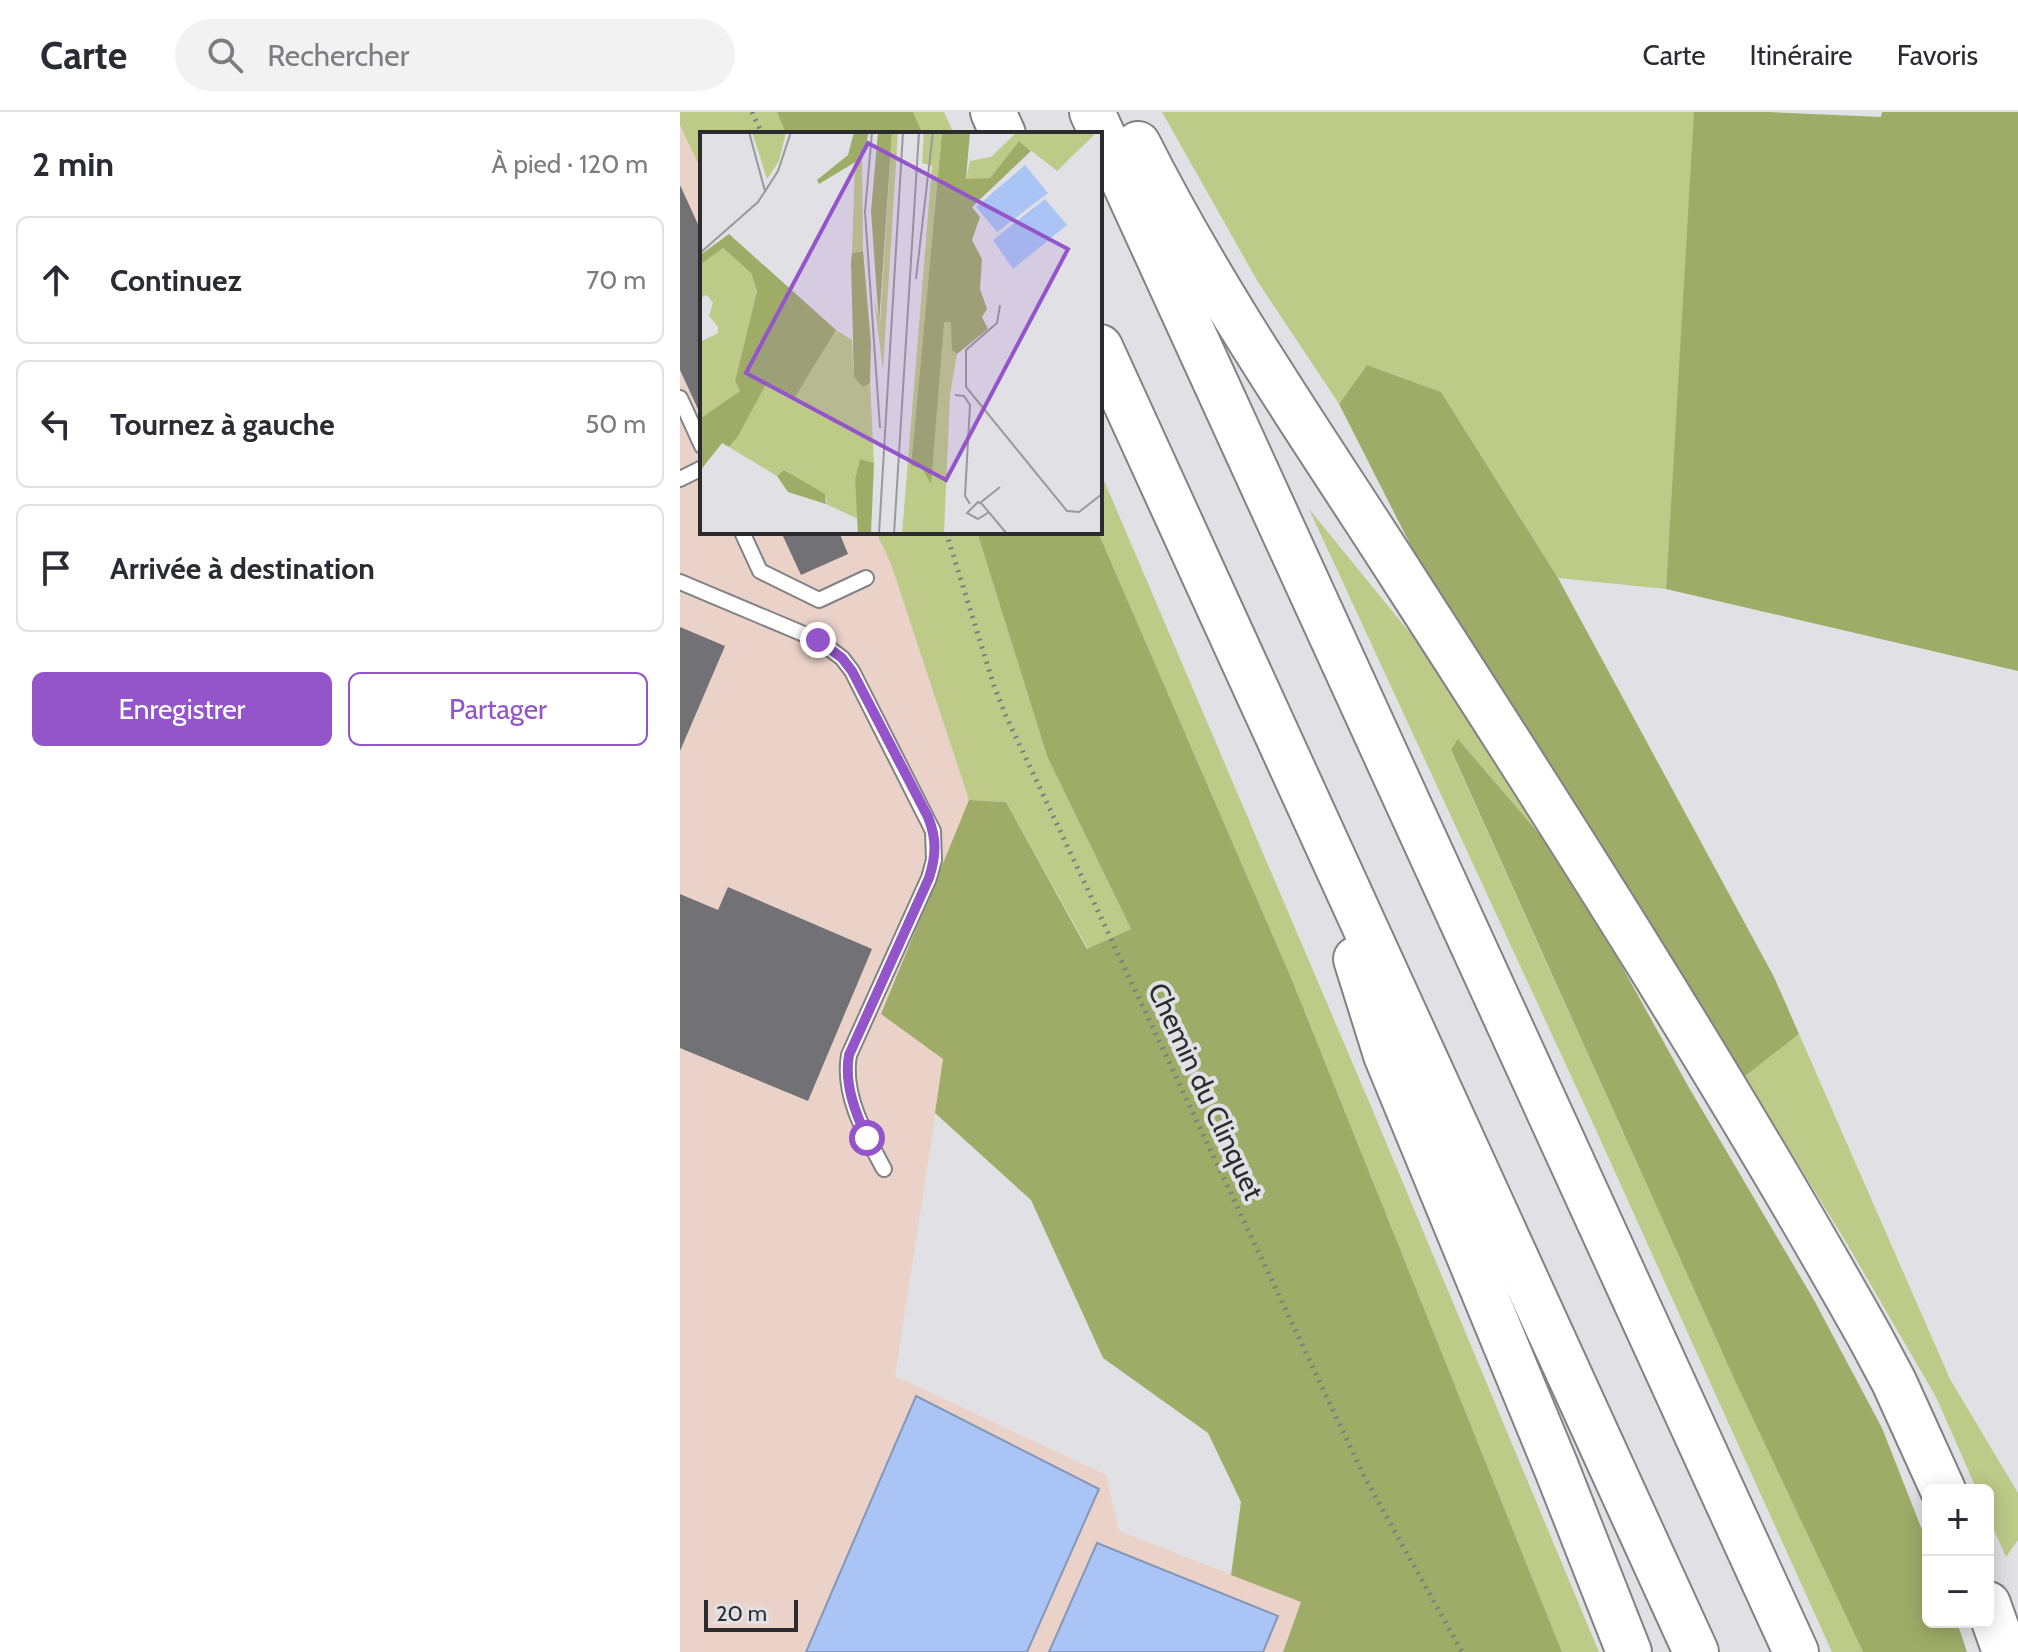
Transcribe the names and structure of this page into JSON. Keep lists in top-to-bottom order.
{
  "streets": {
    "path": ["Chemin du Clinquet"]
  },
  "scale_bar": "20 m",
  "page": {
    "header": "Carte",
    "search": "Rechercher",
    "nav": ["Carte", "Itinéraire", "Favoris"],
    "heading": ["2 min", "À pied · 120 m"],
    "list": [
      ["Continuez", "70 m"],
      ["Tournez à gauche", "50 m"],
      "Arrivée à destination"
    ],
    "buttons": ["Enregistrer", "Partager"],
    "map_buttons": ["+", "−"],
    "scale": "20 m"
  }
}
